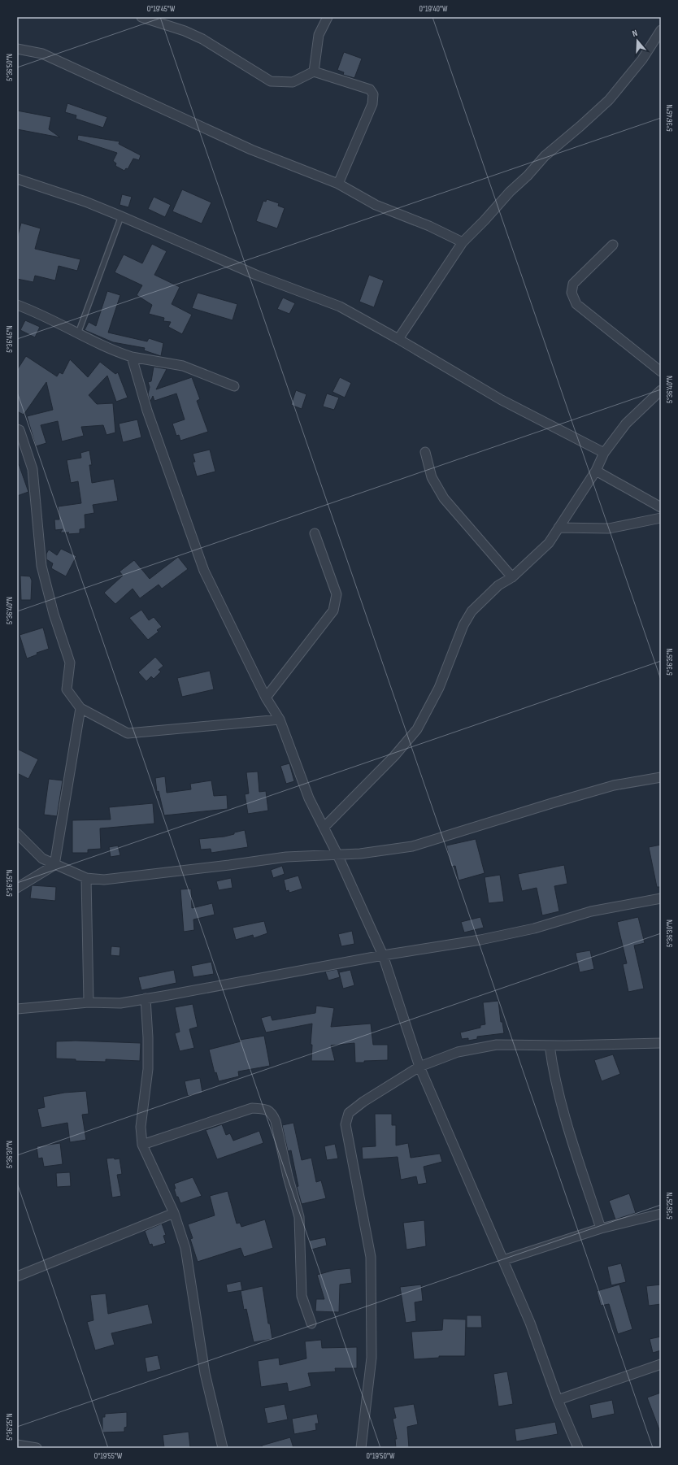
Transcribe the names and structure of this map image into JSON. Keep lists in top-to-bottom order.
{
  "north": "top",
  "coordinates": [
    "0°19'45\"W",
    "0°19'40\"W",
    "5°36'50\"N",
    "5°36'45\"N",
    "5°36'40\"N",
    "5°36'35\"N",
    "5°36'30\"N",
    "5°36'25\"N",
    "0°19'55\"W",
    "0°19'50\"W"
  ]
}
